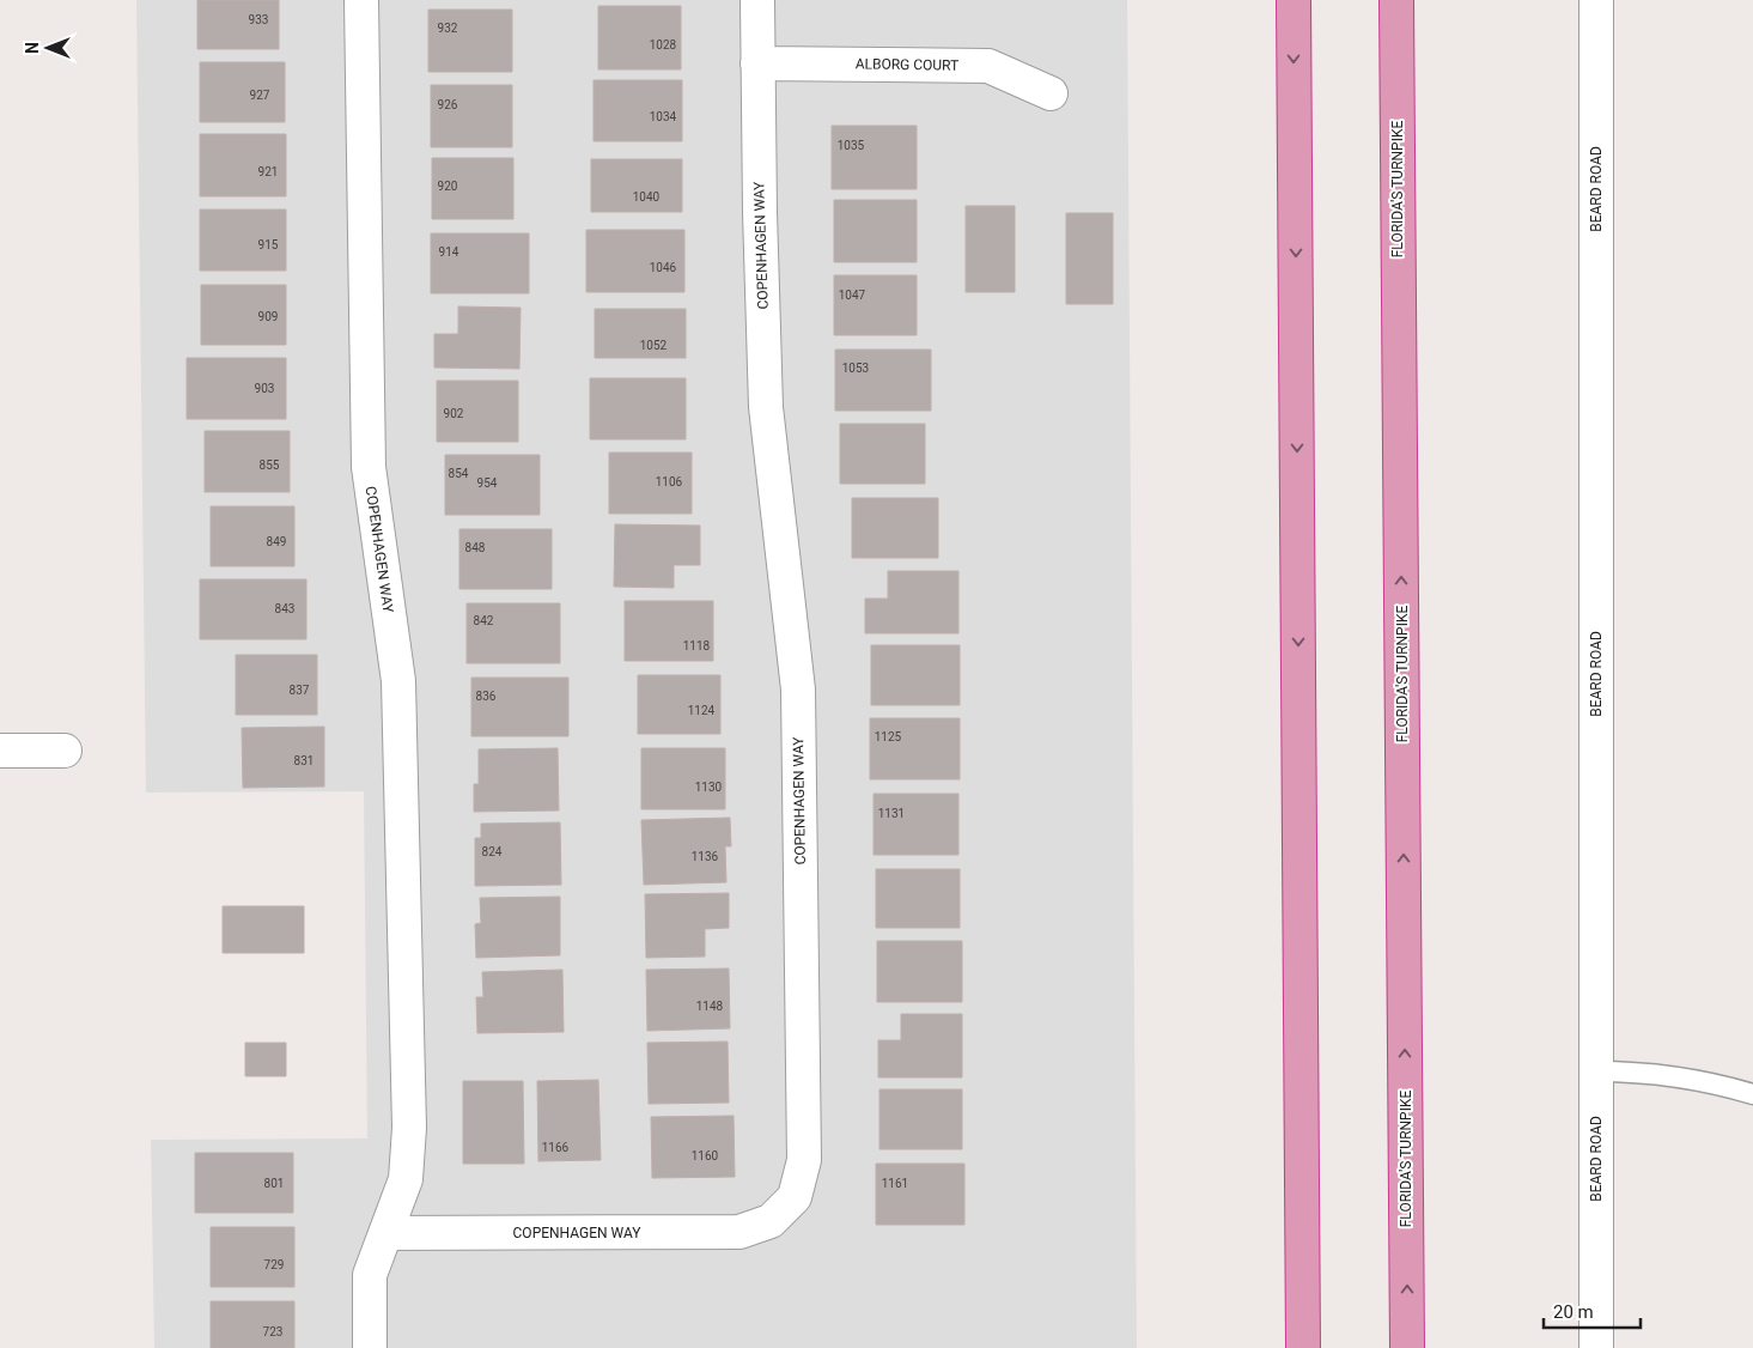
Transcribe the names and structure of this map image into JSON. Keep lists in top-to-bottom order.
{
  "streets": {
    "highway": ["FLORIDA'S TURNPIKE"],
    "street": ["ALBORG COURT", "BEARD ROAD", "COPENHAGEN WAY"]
  },
  "crossings": [
    ["ALBORG COURT", "COPENHAGEN WAY"]
  ],
  "house_numbers": [
    "933",
    "932",
    "1028",
    "927",
    "926",
    "1034",
    "1035",
    "921",
    "920",
    "1040",
    "915",
    "914",
    "1046",
    "1047",
    "909",
    "1052",
    "1053",
    "903",
    "902",
    "855",
    "854",
    "1106",
    "954",
    "849",
    "848",
    "843",
    "842",
    "1118",
    "837",
    "836",
    "1124",
    "1125",
    "831",
    "1130",
    "1131",
    "824",
    "1136",
    "1148",
    "1166",
    "1160",
    "801",
    "1161",
    "729",
    "723"
  ],
  "scale_bar": "20 m",
  "north": "left"
}
